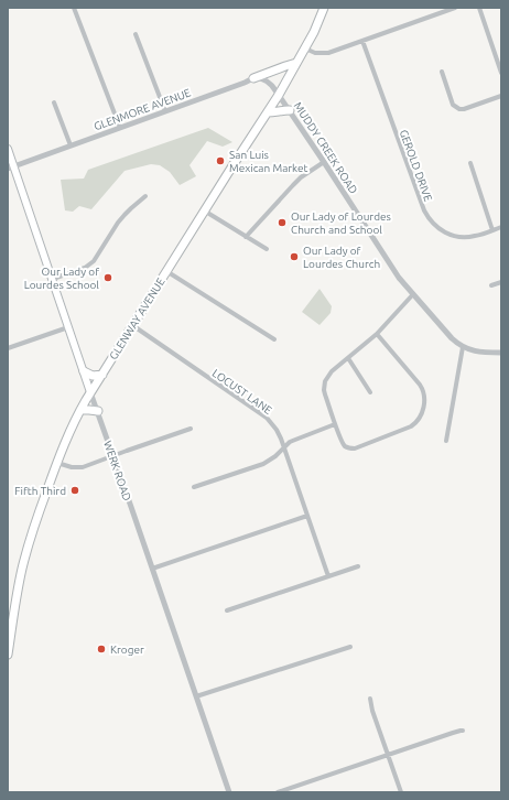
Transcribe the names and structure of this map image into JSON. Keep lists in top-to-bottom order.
{
  "streets": {
    "main road": ["GLENWAY AVENUE", "WERK ROAD"],
    "street": [
      "GLENMORE AVENUE",
      "MUDDY CREEK ROAD",
      "GEROLD DRIVE",
      "LOCUST LANE"
    ]
  },
  "crossings": [
    ["GLENMORE AVENUE", "WERK ROAD"],
    ["MUDDY CREEK ROAD", "GLENWAY AVENUE"],
    ["GLENWAY AVENUE", "LOCUST LANE"],
    ["GLENWAY AVENUE", "WERK ROAD"]
  ],
  "places": [
    "San Luis Mexican Market",
    "Our Lady of Lourdes Church and School",
    "Our Lady of Lourdes Church",
    "Our Lady of Lourdes School",
    "Fifth Third",
    "Kroger"
  ]
}
